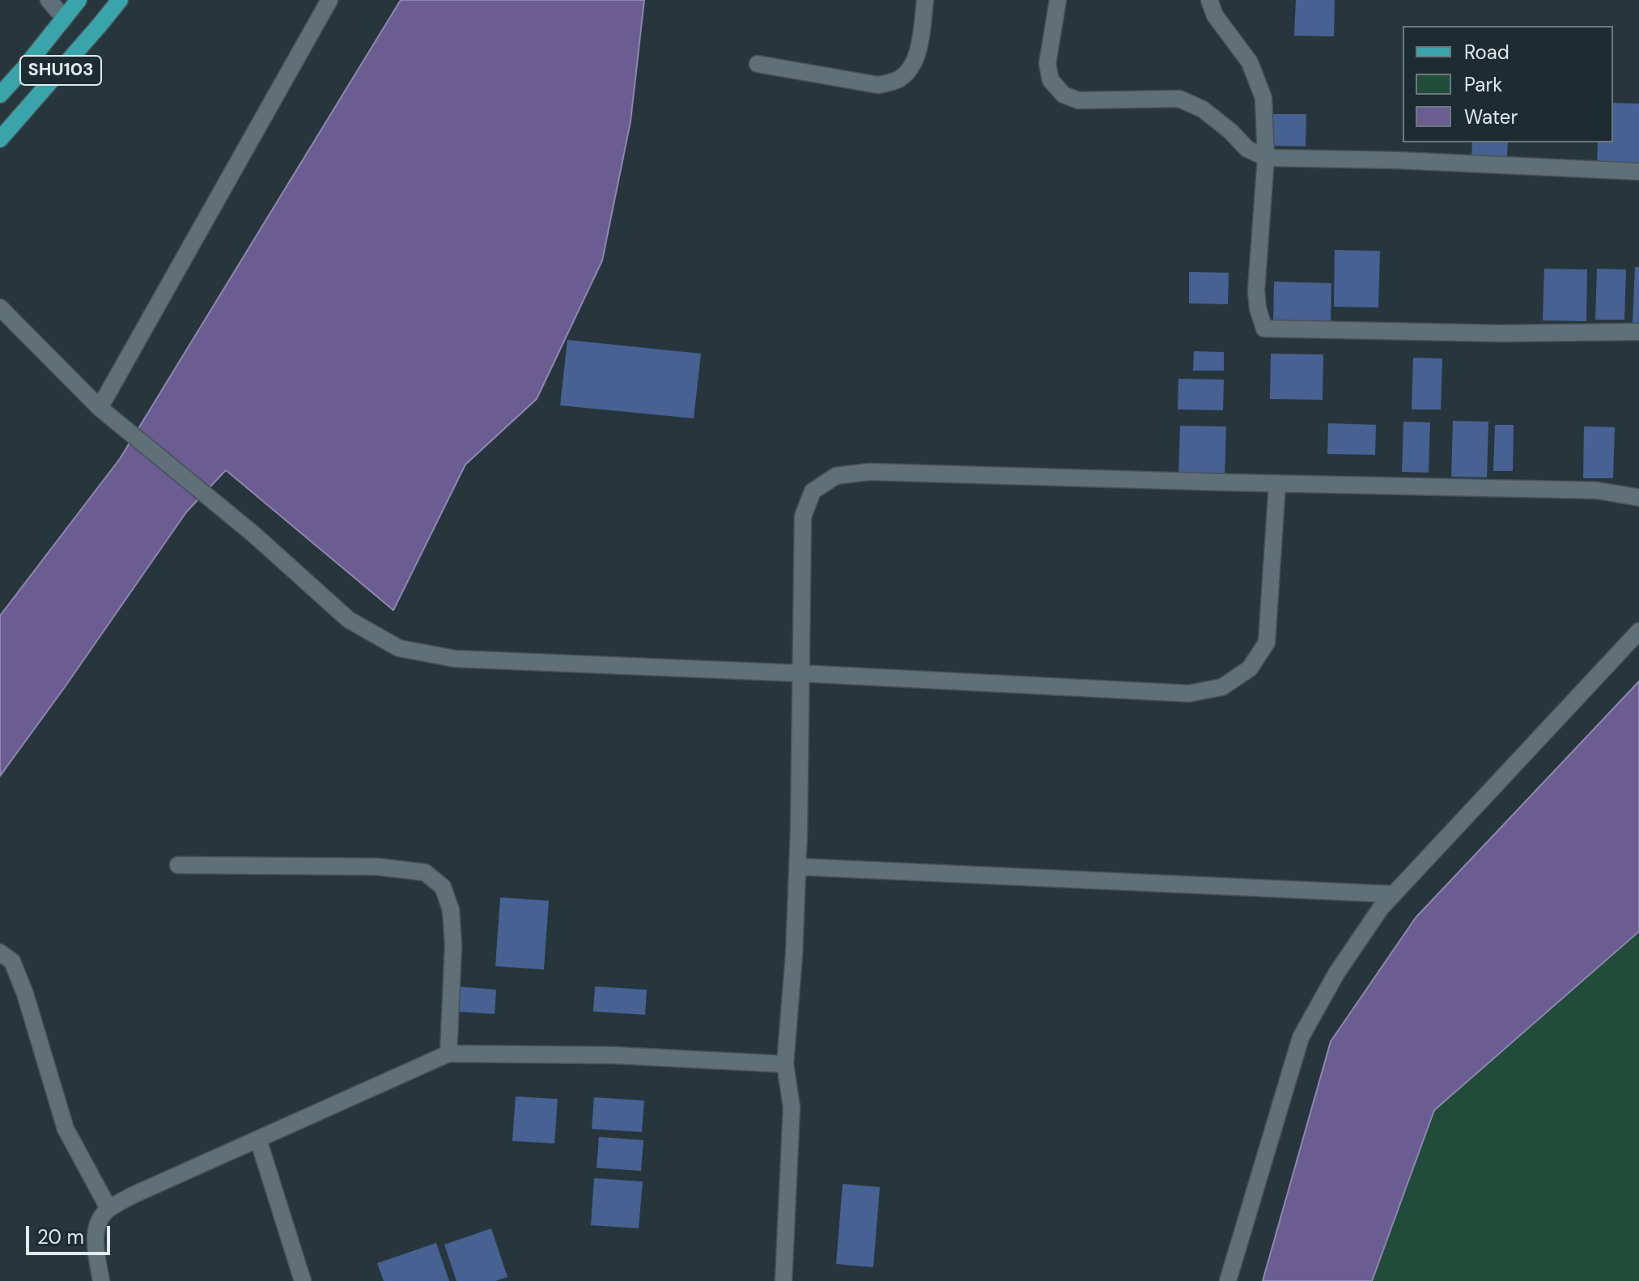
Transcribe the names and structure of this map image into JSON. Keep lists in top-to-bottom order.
{
  "streets": {
    "main road": ["SHU103"]
  },
  "legend": ["Road", "Park", "Water"],
  "scale_bar": "20 m"
}
